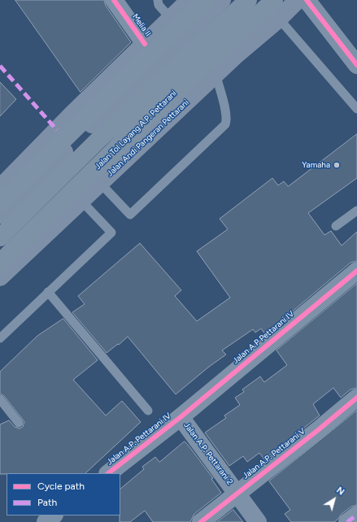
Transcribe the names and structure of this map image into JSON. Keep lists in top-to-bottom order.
{
  "streets": {
    "highway": ["Jalan Tol Layang A.P. Pettarani", "Jalan Andi Pangeran Pettarani"],
    "street": [
      "Melia II",
      "Jalan A.P Pettarani IV",
      "Jalan A.P. Pettarani IV",
      "Jalan A.P. Pettarani 2",
      "Jalan A.P. Pettarani V"
    ]
  },
  "crossings": [
    ["Jalan A.P Pettarani IV", "Jalan A.P. Pettarani IV"],
    ["Jalan A.P Pettarani IV", "Jalan A.P. Pettarani 2"],
    ["Jalan A.P. Pettarani IV", "Jalan A.P. Pettarani 2"],
    ["Jalan A.P. Pettarani 2", "Jalan A.P. Pettarani V"]
  ],
  "places": ["Yamaha"],
  "legend": ["Cycle path", "Path"],
  "north": "top right"
}
